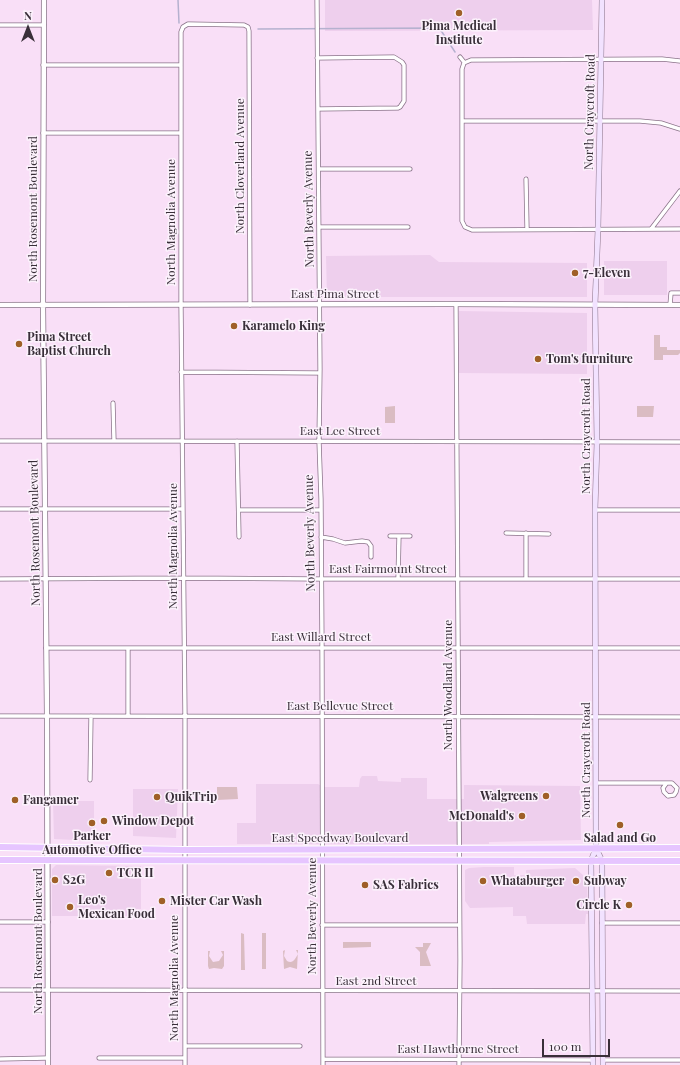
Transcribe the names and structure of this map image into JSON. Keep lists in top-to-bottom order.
{
  "streets": {
    "main road": ["North Craycroft Road", "East Speedway Boulevard"],
    "street": [
      "North Cloverland Avenue",
      "North Rosemont Boulevard",
      "North Beverly Avenue",
      "North Magnolia Avenue",
      "East Pima Street",
      "East Lee Street",
      "East Fairmount Street",
      "East Willard Street",
      "North Woodland Avenue",
      "East Bellevue Street",
      "East 2nd Street",
      "East Hawthorne Street"
    ]
  },
  "crossings": [
    ["North Craycroft Road", "East Pima Street"],
    ["North Craycroft Road", "East Lee Street"],
    ["North Craycroft Road", "East Fairmount Street"],
    ["North Craycroft Road", "East Willard Street"],
    ["North Craycroft Road", "East Bellevue Street"],
    ["North Craycroft Road", "East Speedway Boulevard"],
    ["North Craycroft Road", "East 2nd Street"],
    ["North Craycroft Road", "East Hawthorne Street"],
    ["North Cloverland Avenue", "North Magnolia Avenue"],
    ["North Cloverland Avenue", "East Pima Street"],
    ["North Rosemont Boulevard", "East Pima Street"],
    ["North Rosemont Boulevard", "East Lee Street"],
    ["North Rosemont Boulevard", "East Fairmount Street"],
    ["North Rosemont Boulevard", "East Willard Street"],
    ["North Rosemont Boulevard", "East Bellevue Street"],
    ["North Rosemont Boulevard", "East Speedway Boulevard"],
    ["North Rosemont Boulevard", "East 2nd Street"],
    ["North Beverly Avenue", "East Pima Street"],
    ["North Beverly Avenue", "East Lee Street"],
    ["North Beverly Avenue", "East Fairmount Street"],
    ["North Beverly Avenue", "East Willard Street"],
    ["North Beverly Avenue", "East Bellevue Street"],
    ["North Beverly Avenue", "East Speedway Boulevard"],
    ["North Beverly Avenue", "East 2nd Street"],
    ["North Beverly Avenue", "East Hawthorne Street"],
    ["North Magnolia Avenue", "East Pima Street"],
    ["North Magnolia Avenue", "East Lee Street"],
    ["North Magnolia Avenue", "East Fairmount Street"],
    ["North Magnolia Avenue", "East Willard Street"],
    ["North Magnolia Avenue", "East Bellevue Street"],
    ["North Magnolia Avenue", "East Speedway Boulevard"],
    ["North Magnolia Avenue", "East 2nd Street"],
    ["East Pima Street", "North Woodland Avenue"],
    ["East Lee Street", "North Woodland Avenue"],
    ["East Fairmount Street", "North Woodland Avenue"],
    ["East Willard Street", "North Woodland Avenue"],
    ["North Woodland Avenue", "East Bellevue Street"],
    ["North Woodland Avenue", "East Speedway Boulevard"],
    ["North Woodland Avenue", "East 2nd Street"],
    ["North Woodland Avenue", "East Hawthorne Street"]
  ],
  "places": [
    "Pima Medical Institute",
    "7-Eleven",
    "Karamelo King",
    "Pima Street Baptist Church",
    "Tom's furniture",
    "Walgreens",
    "QuikTrip",
    "Fangamer",
    "McDonald's",
    "Window Depot",
    "Parker Automotive Office",
    "Salad and Go",
    "TCR II",
    "S2G",
    "Whataburger",
    "Subway",
    "SAS Fabrics",
    "Mister Car Wash",
    "Circle K",
    "Leo's Mexican Food"
  ],
  "scale_bar": "100 m",
  "north": "top"
}
